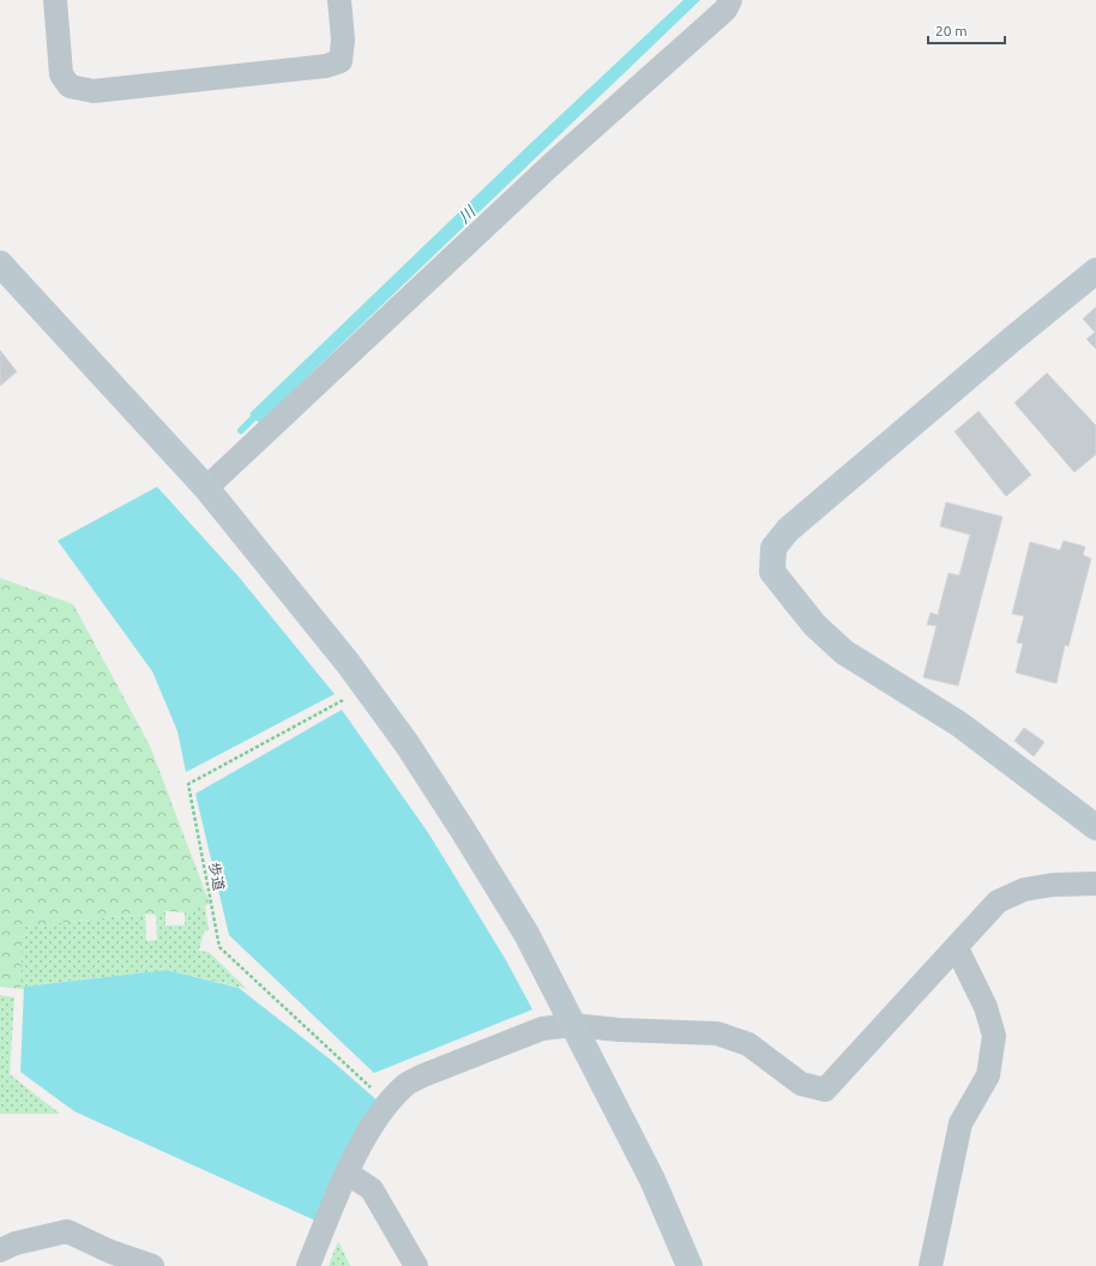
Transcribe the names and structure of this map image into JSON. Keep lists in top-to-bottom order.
{
  "streets": {
    "path": ["歩道"]
  },
  "water": ["川"],
  "scale_bar": "20 m"
}
